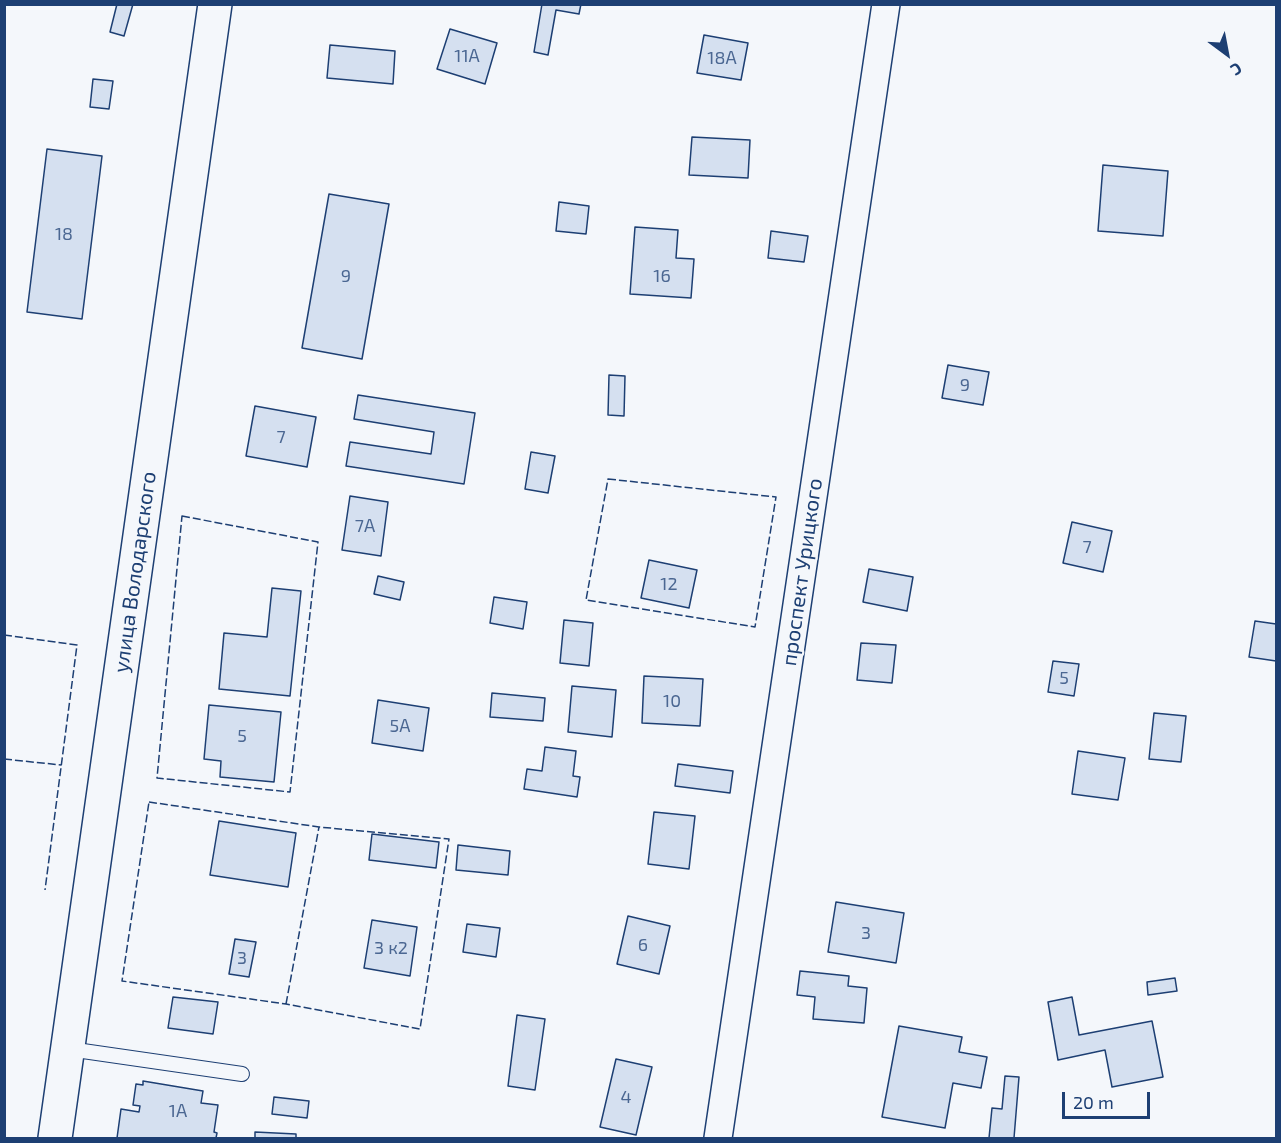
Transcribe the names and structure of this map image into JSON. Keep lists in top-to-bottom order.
{
  "streets": {
    "street": ["улица Володарского", "проспект Урицкого"]
  },
  "house_numbers": [
    "11А",
    "18А",
    "18",
    "9",
    "16",
    "9",
    "7",
    "7А",
    "7",
    "12",
    "5",
    "10",
    "5А",
    "5",
    "3",
    "6",
    "3 к2",
    "3",
    "4",
    "1А"
  ],
  "scale_bar": "20 m",
  "north": "bottom right"
}
